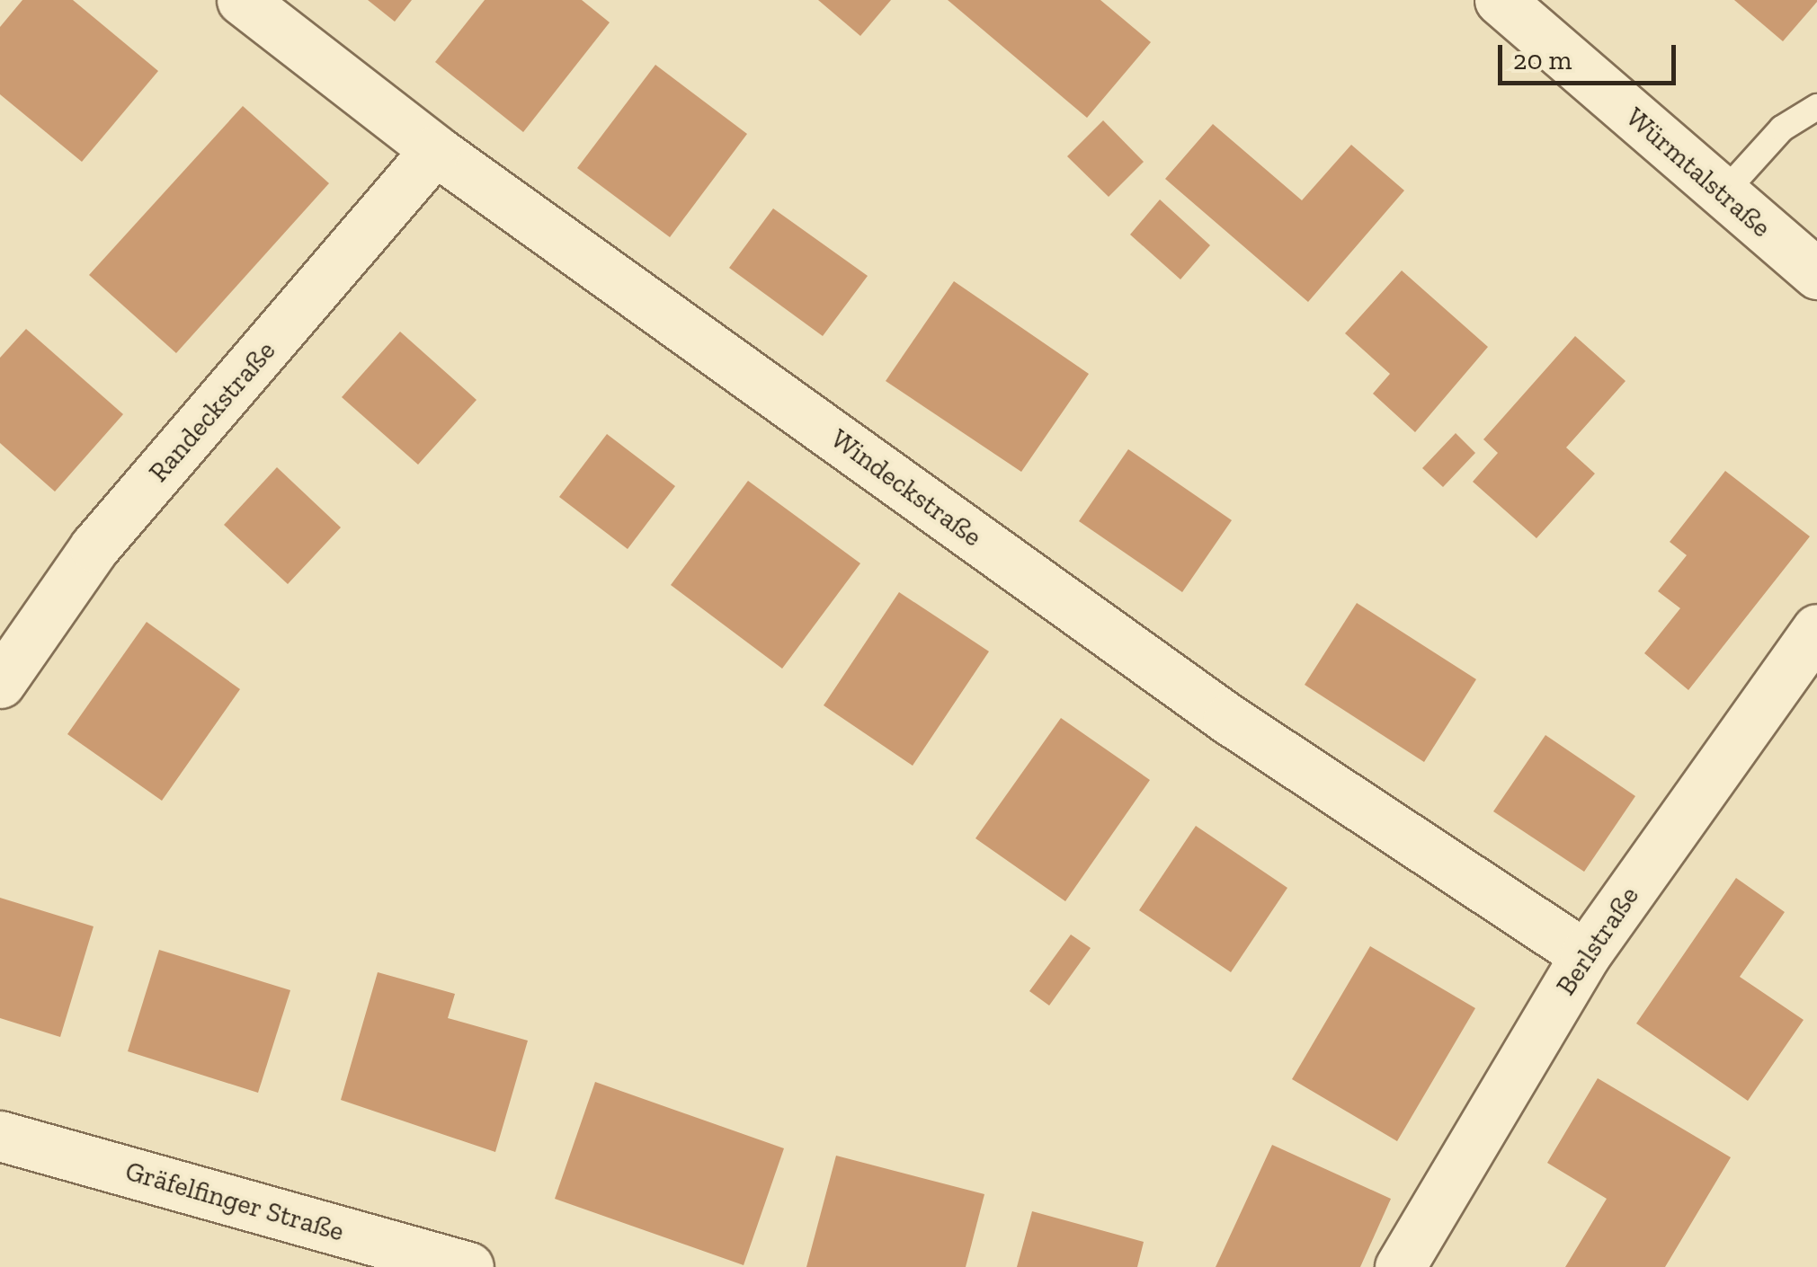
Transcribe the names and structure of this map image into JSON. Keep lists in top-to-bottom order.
{
  "streets": {
    "street": [
      "Würmtalstraße",
      "Randeckstraße",
      "Windeckstraße",
      "Berlstraße",
      "Gräfelfinger Straße"
    ]
  },
  "crossings": [
    ["Randeckstraße", "Windeckstraße"],
    ["Windeckstraße", "Berlstraße"]
  ],
  "scale_bar": "20 m"
}
